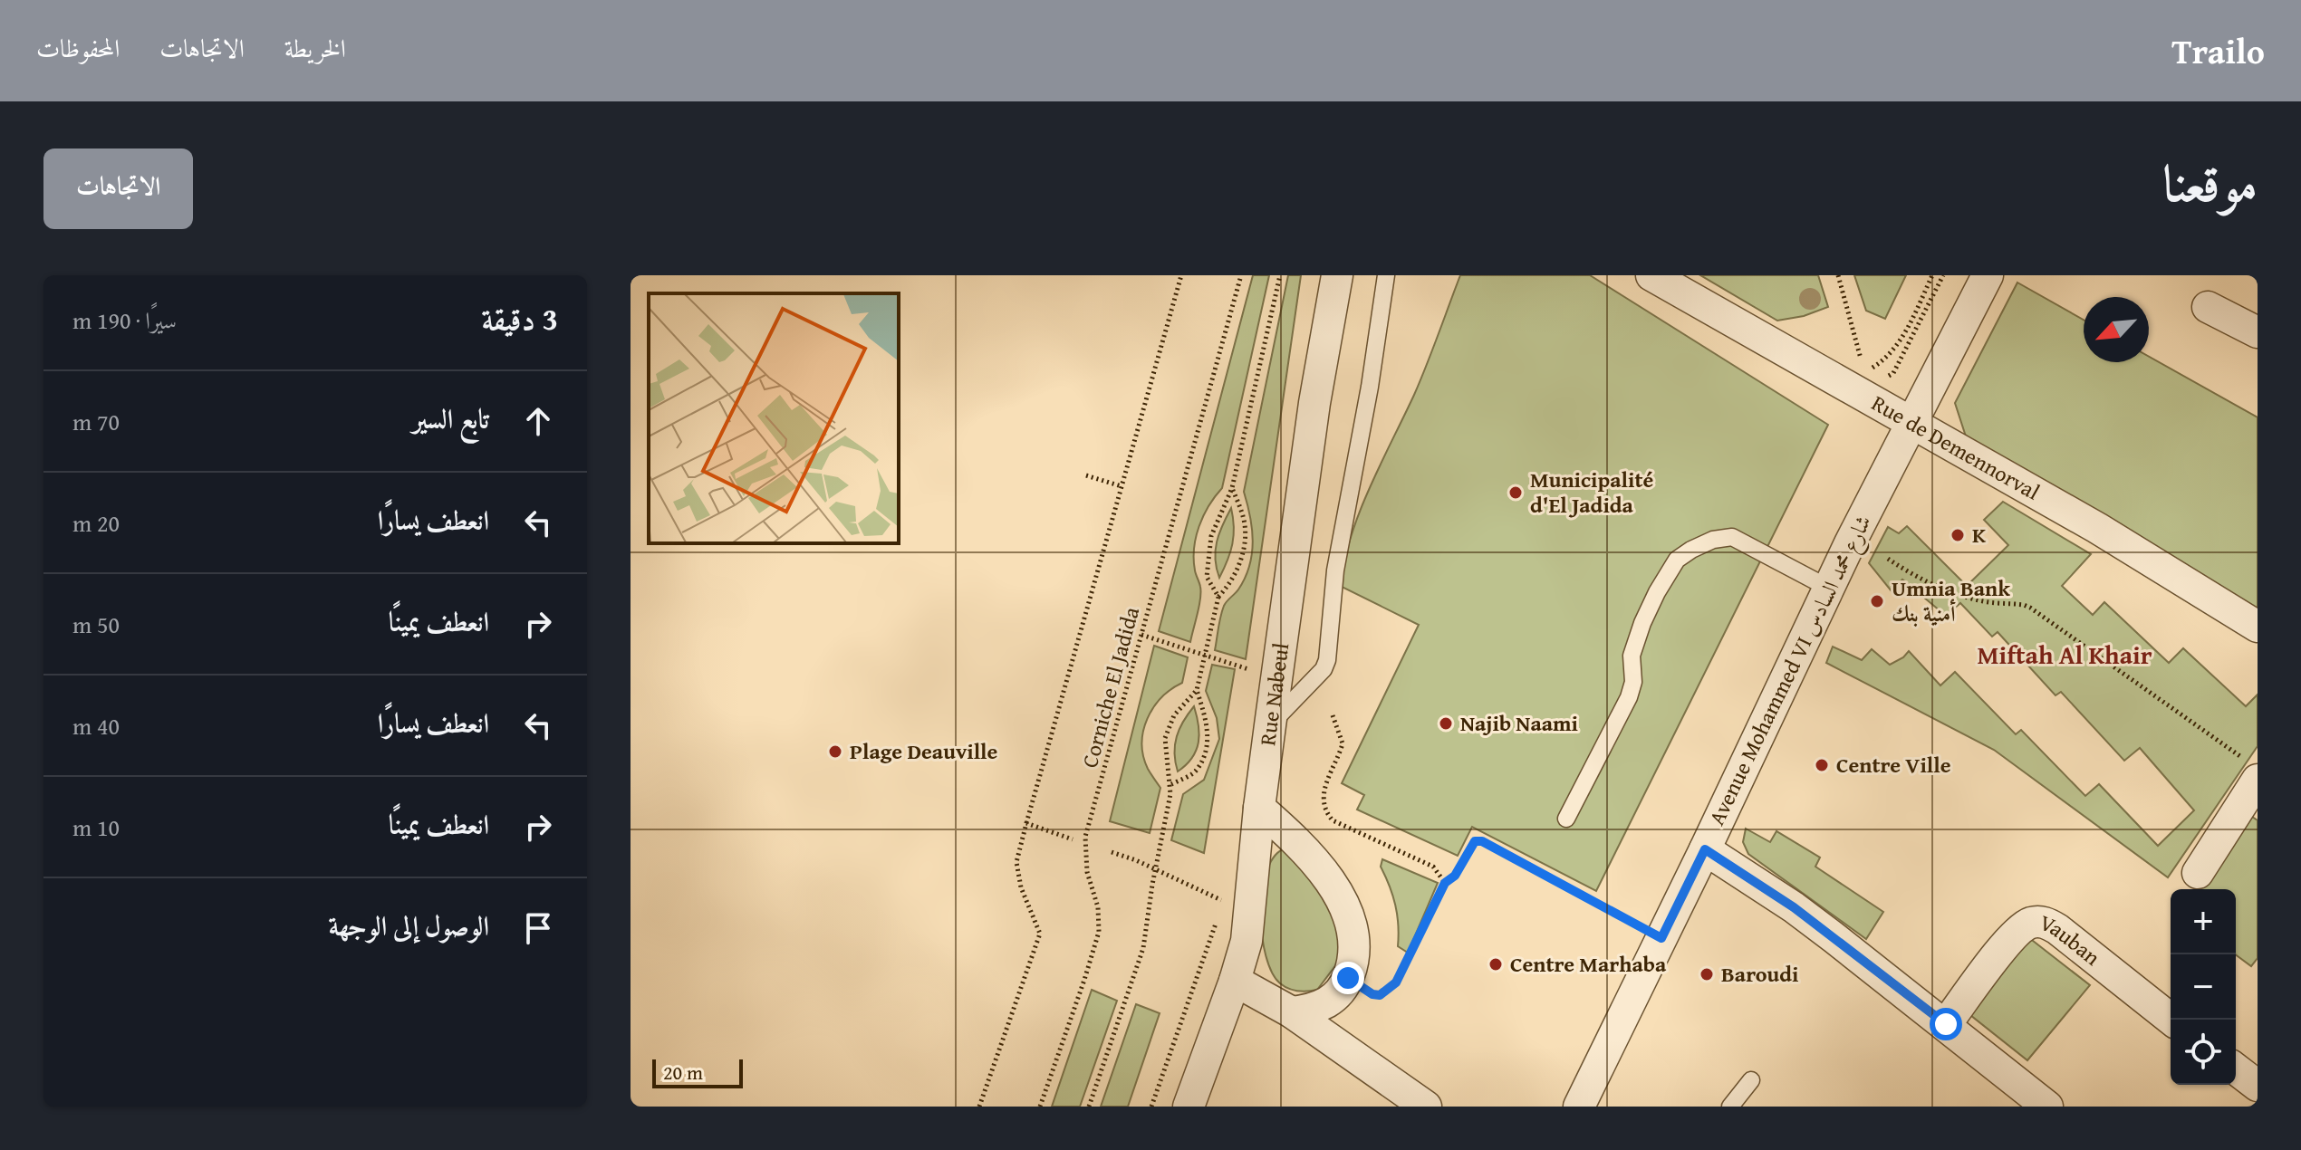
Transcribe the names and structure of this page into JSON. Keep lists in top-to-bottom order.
{
  "streets": {
    "street": [
      "Rue de Demennorval",
      "Avenue Mohammed VI شارع محمد السادس",
      "Rue Nabeul",
      "Vauban"
    ],
    "path": ["Corniche El Jadida"]
  },
  "crossings": [
    ["Rue de Demennorval", "Avenue Mohammed VI شارع محمد السادس"]
  ],
  "districts": ["Miftah Al Khair"],
  "places": [
    "Municipalité d'El Jadida",
    "K",
    "Umnia Bank أمنية بنك",
    "Najib Naami",
    "Plage Deauville",
    "Centre Ville",
    "Centre Marhaba",
    "Baroudi"
  ],
  "scale_bar": "20 m",
  "north": "bottom left",
  "page": {
    "header": "Trailo",
    "nav": ["الخريطة", "الاتجاهات", "المحفوظات"],
    "title": "موقعنا",
    "buttons": "الاتجاهات",
    "heading": ["3 دقيقة", "سيرًا · 190 m"],
    "list": [
      ["تابع السير", "70 m"],
      ["انعطف يسارًا", "20 m"],
      ["انعطف يمينًا", "50 m"],
      ["انعطف يسارًا", "40 m"],
      ["انعطف يمينًا", "10 m"],
      "الوصول إلى الوجهة"
    ],
    "map_buttons": ["+", "−"],
    "scale": "20 m"
  }
}
